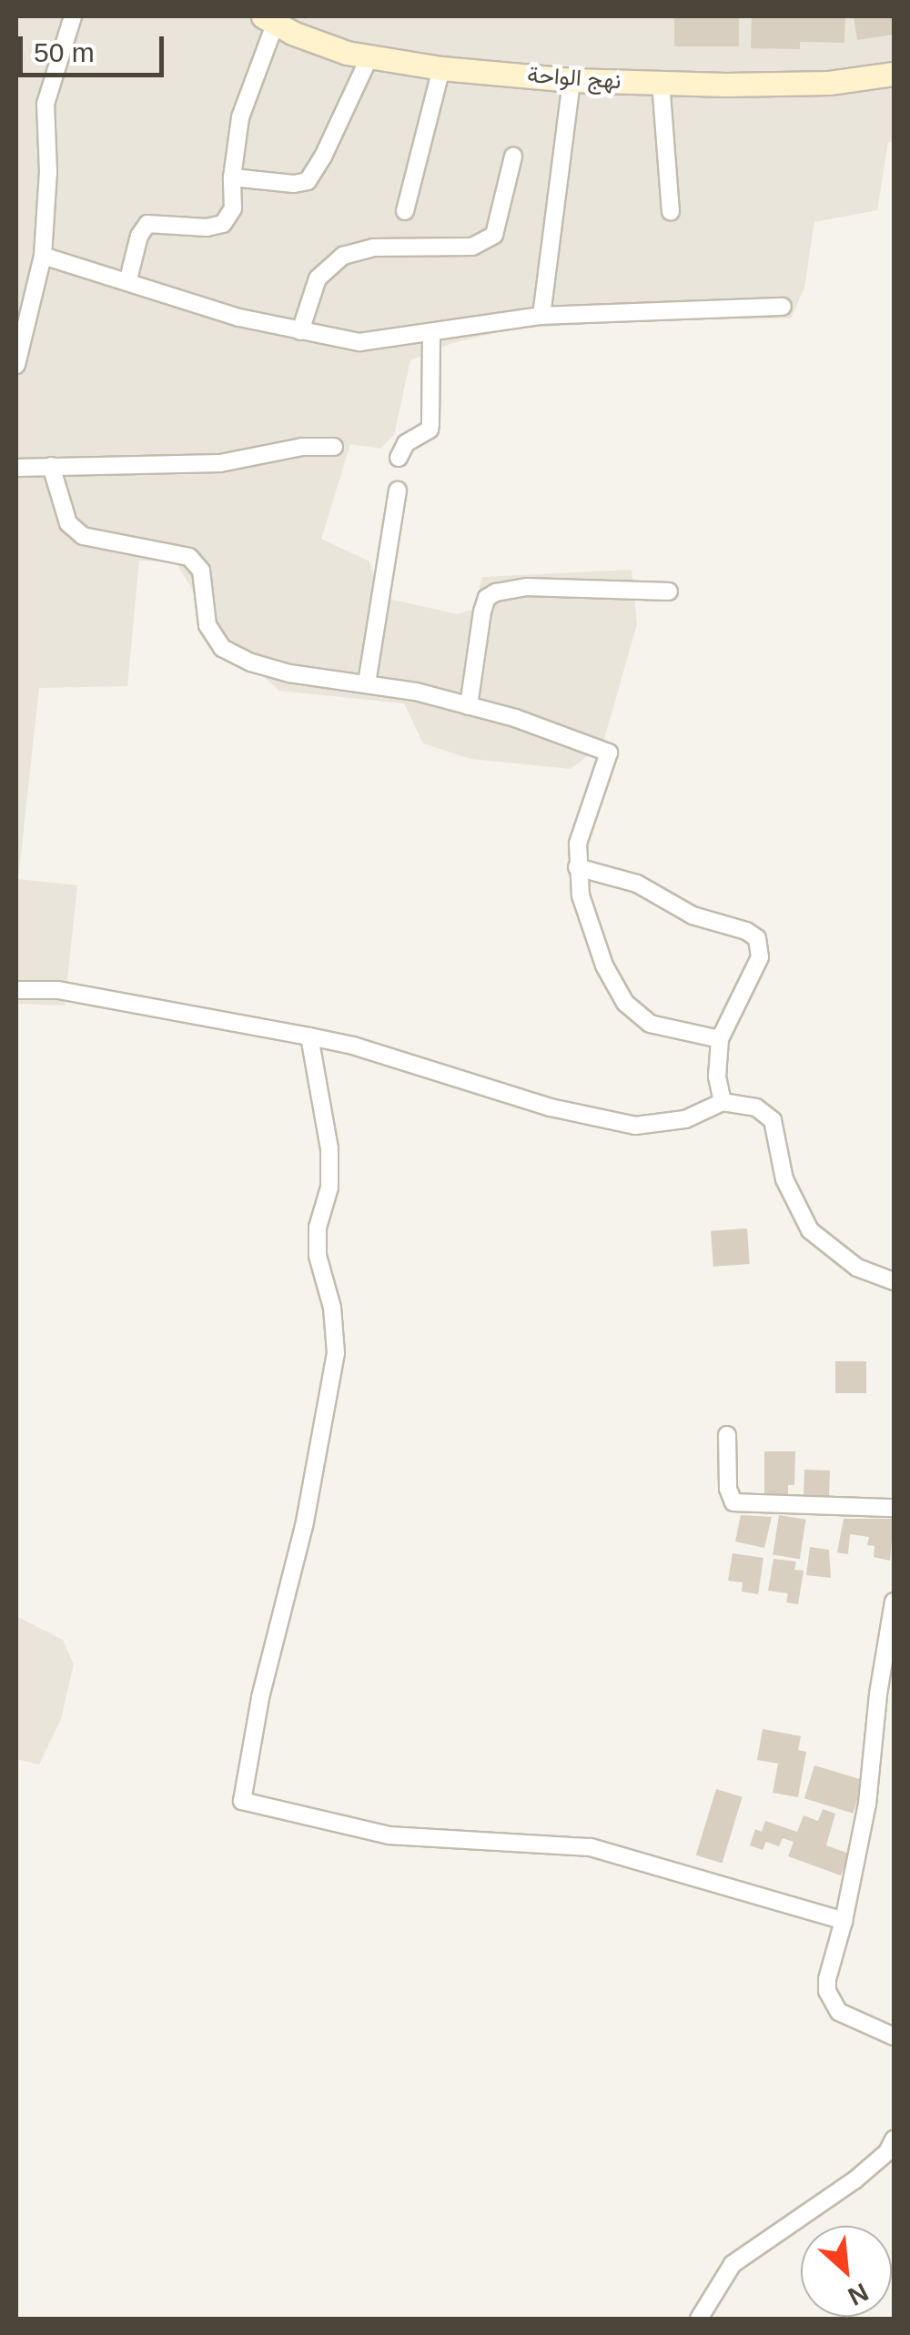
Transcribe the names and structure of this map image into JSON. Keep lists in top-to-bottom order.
{
  "streets": {
    "street": ["نهج الواحة"]
  },
  "scale_bar": "50 m",
  "north": "bottom right"
}
